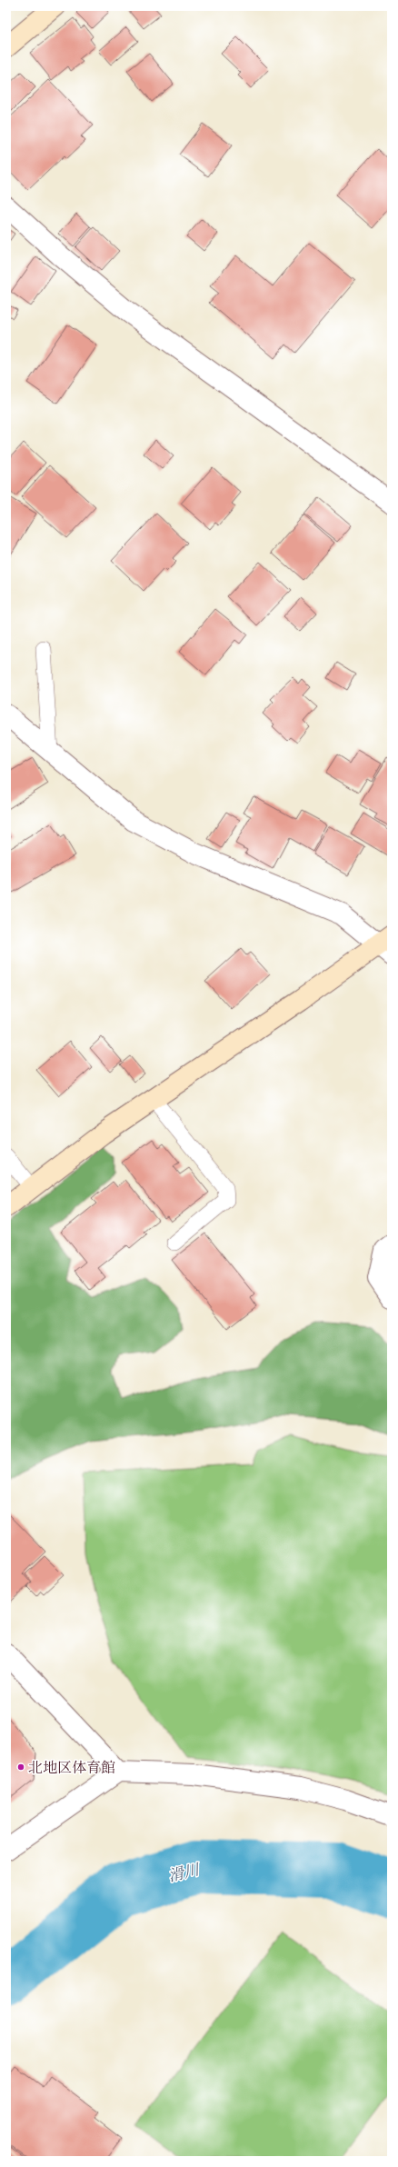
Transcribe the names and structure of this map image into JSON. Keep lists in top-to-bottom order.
{
  "water": ["滑川"],
  "places": ["北地区体育館"]
}
